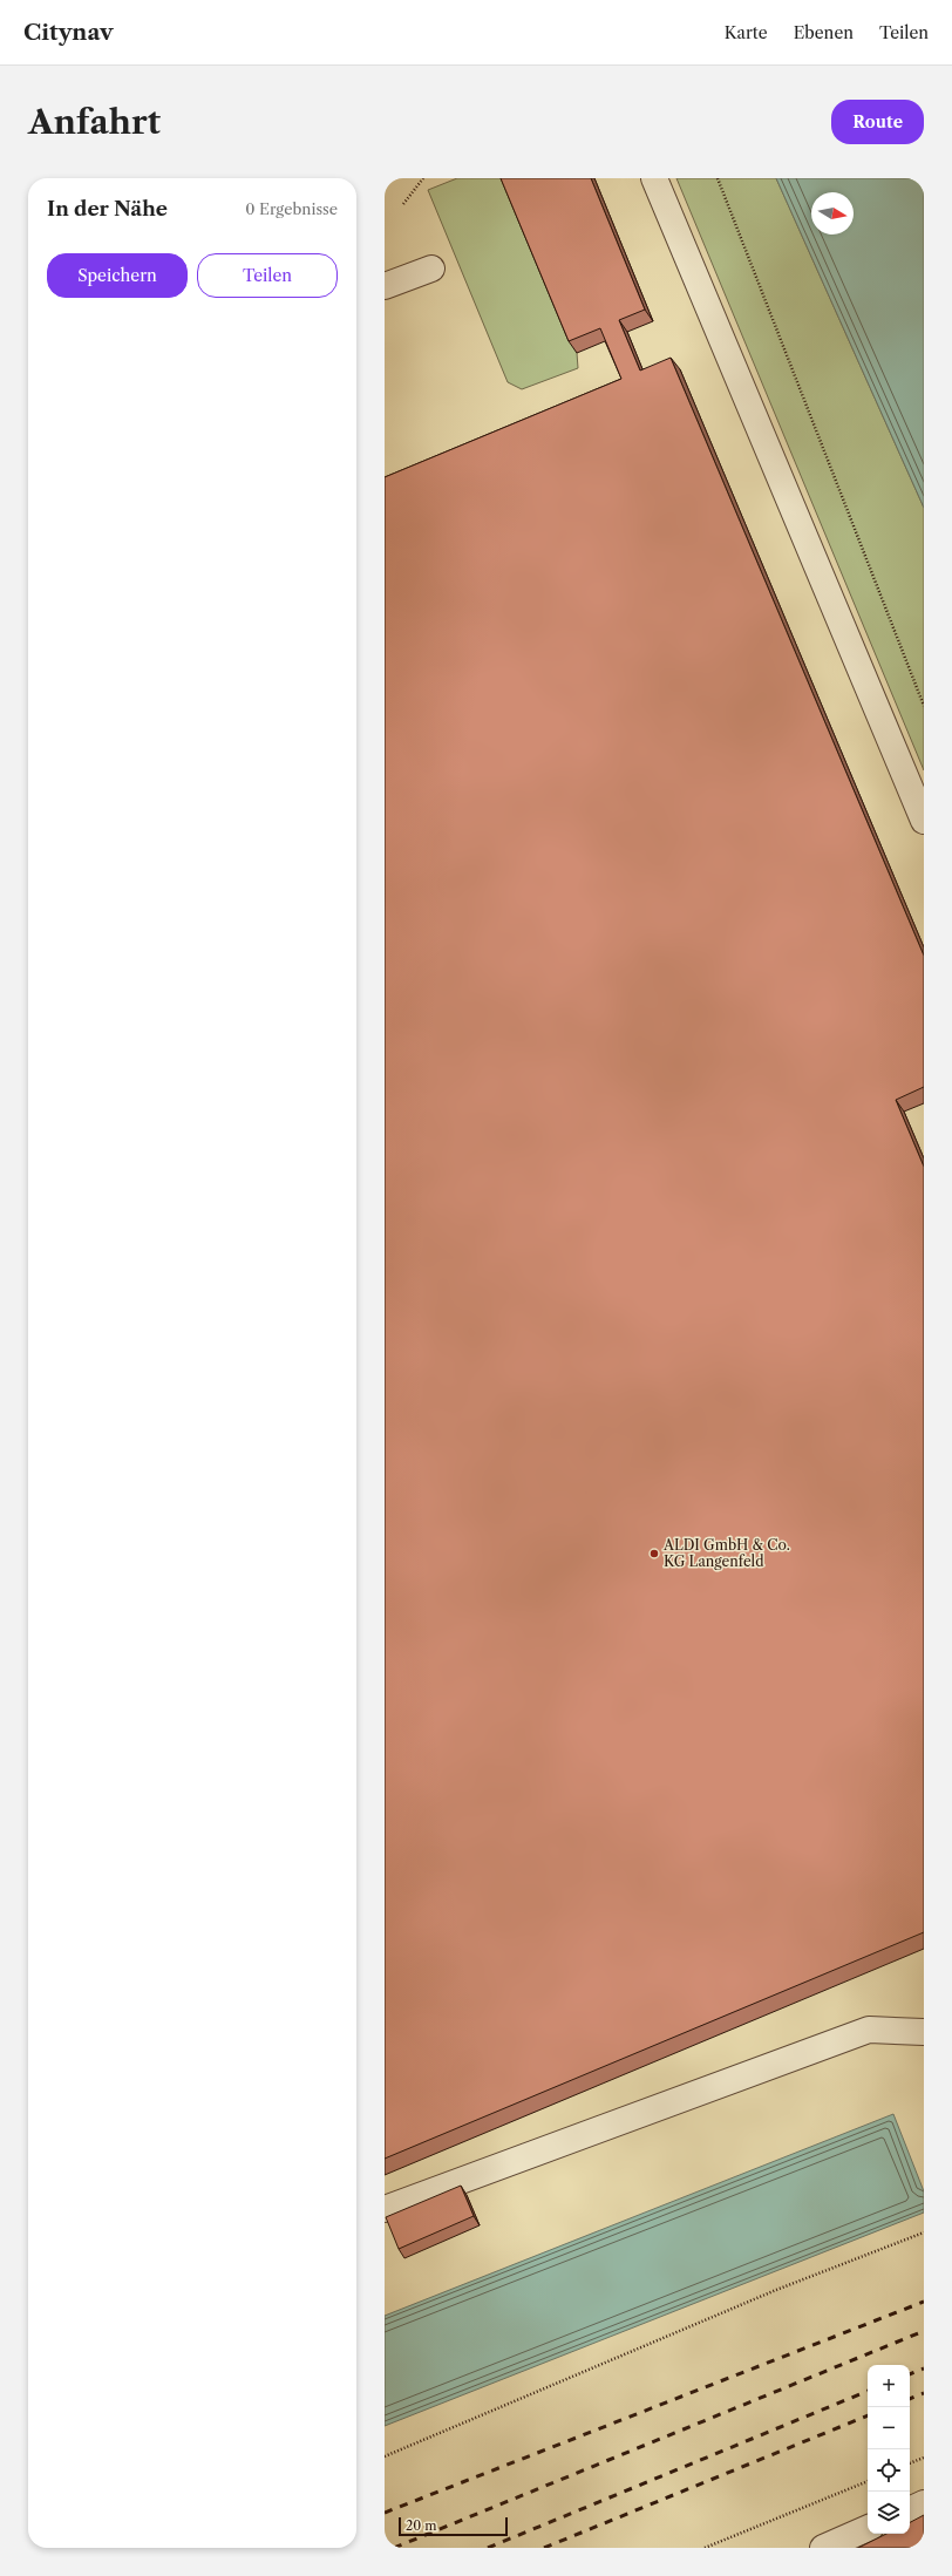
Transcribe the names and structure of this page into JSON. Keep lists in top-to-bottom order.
{
  "places": ["ALDI GmbH & Co. KG Langenfeld"],
  "scale_bar": "20 m",
  "north": "right",
  "page": {
    "header": "Citynav",
    "nav": ["Karte", "Ebenen", "Teilen"],
    "buttons": [
      "Route",
      ["Speichern", "Teilen"]
    ],
    "title": "Anfahrt",
    "heading": ["In der Nähe", "0 Ergebnisse"],
    "map_buttons": ["+", "−"],
    "scale": "20 m"
  }
}
